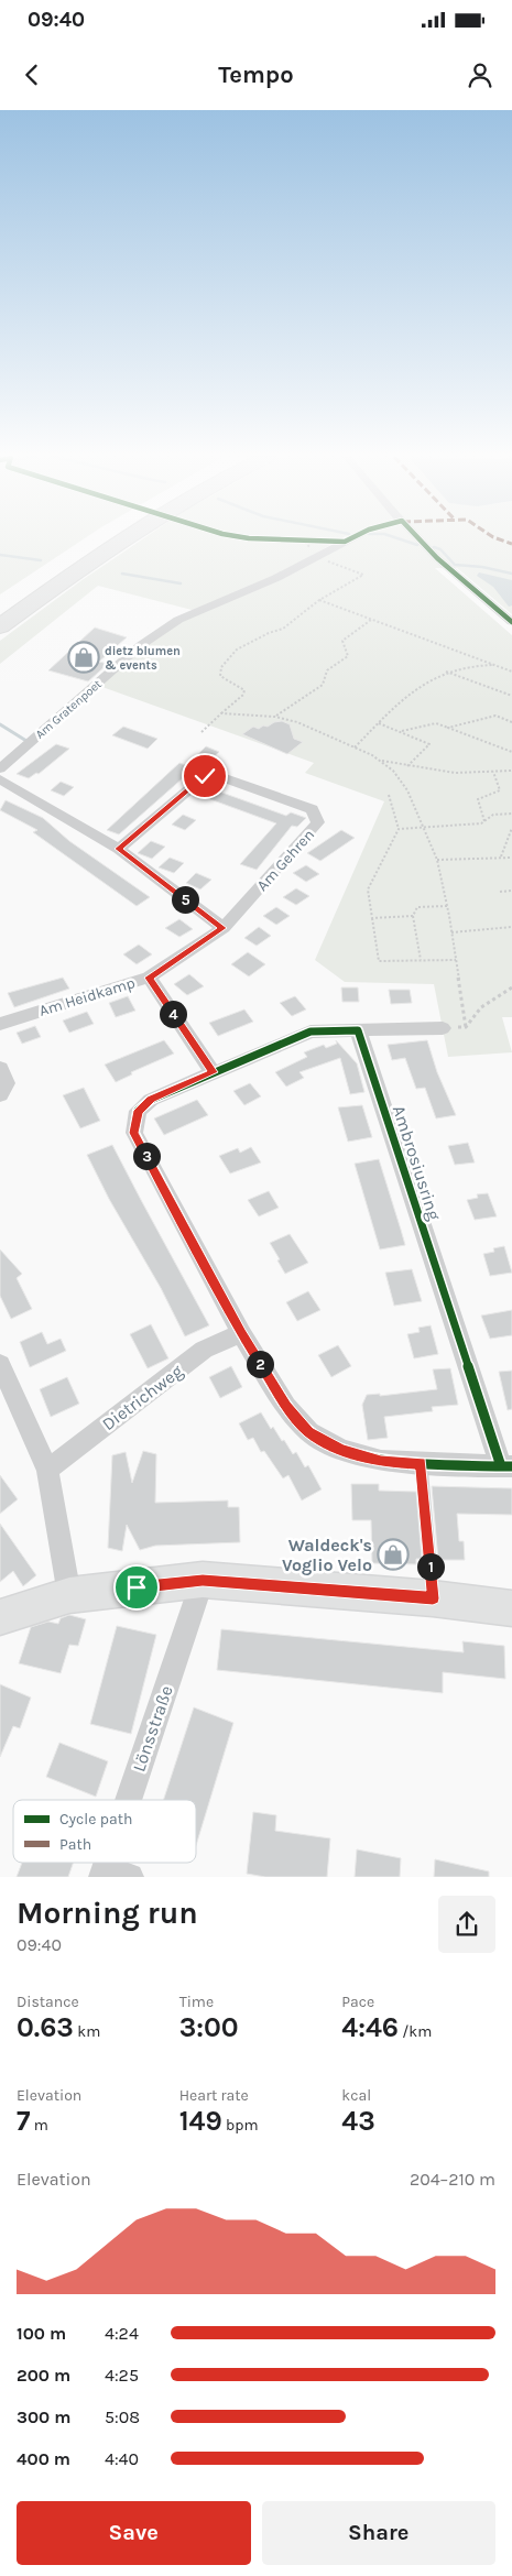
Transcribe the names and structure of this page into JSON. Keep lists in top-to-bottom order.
{
  "streets": {
    "street": [
      "Am Gratenpoet",
      "Am Gehren",
      "Am Heidkamp",
      "Ambrosiusring",
      "Dietrichweg",
      "Lönsstraße"
    ]
  },
  "crossings": [
    ["Am Gehren", "Am Heidkamp"],
    ["Ambrosiusring", "Dietrichweg"]
  ],
  "places": {
    "shop": ["dietz blumen & events", "Waldeck's Voglio Velo"]
  },
  "legend": ["Cycle path", "Path"],
  "page": {
    "status": "09:40",
    "header": "Tempo",
    "pins": [
      "5",
      "4",
      "3",
      "2",
      "1"
    ],
    "heading": ["Morning run", "09:40"],
    "stats": [
      ["Distance", "0.63 km"],
      ["Time", "3:00"],
      ["Pace", "4:46 /km"],
      ["Elevation", "7 m"],
      ["Heart rate", "149 bpm"],
      ["kcal", "43"]
    ],
    "chart": ["Elevation", "204–210 m"],
    "list": [
      {
        "name": "100 m",
        "note": "4:24"
      },
      {
        "name": "200 m",
        "note": "4:25"
      },
      {
        "name": "300 m",
        "note": "5:08"
      },
      {
        "name": "400 m",
        "note": "4:40"
      }
    ],
    "buttons": ["Save", "Share"]
  }
}
